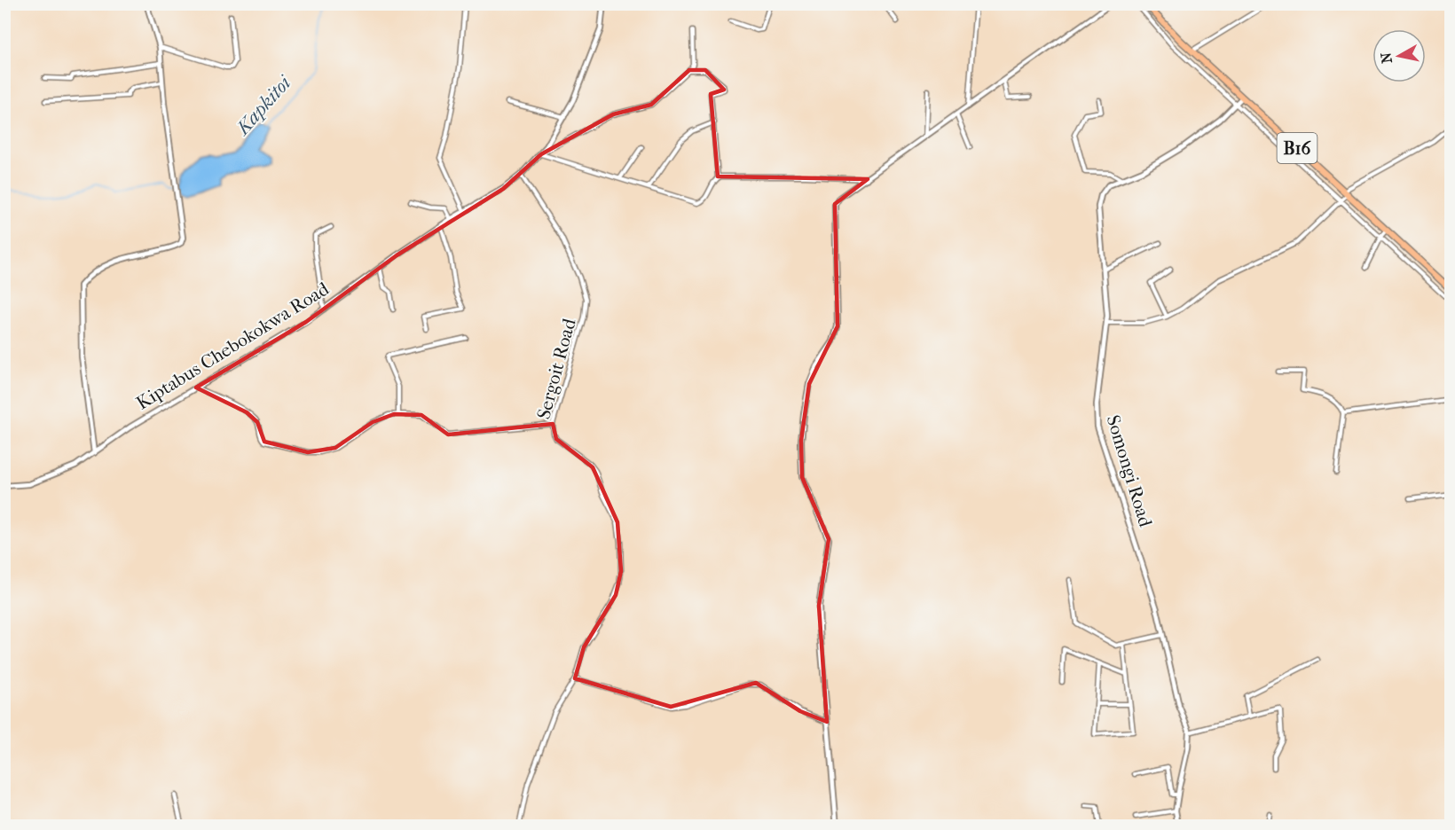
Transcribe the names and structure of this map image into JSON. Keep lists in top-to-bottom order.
{
  "streets": {
    "main road": ["B16"],
    "street": ["Kiptabus Chebokokwa Road", "Sergoit Road", "Somongi Road"]
  },
  "crossings": [
    ["B16", "Somongi Road"],
    ["Kiptabus Chebokokwa Road", "Sergoit Road"]
  ],
  "water": ["Kapkitoi"],
  "north": "left"
}
